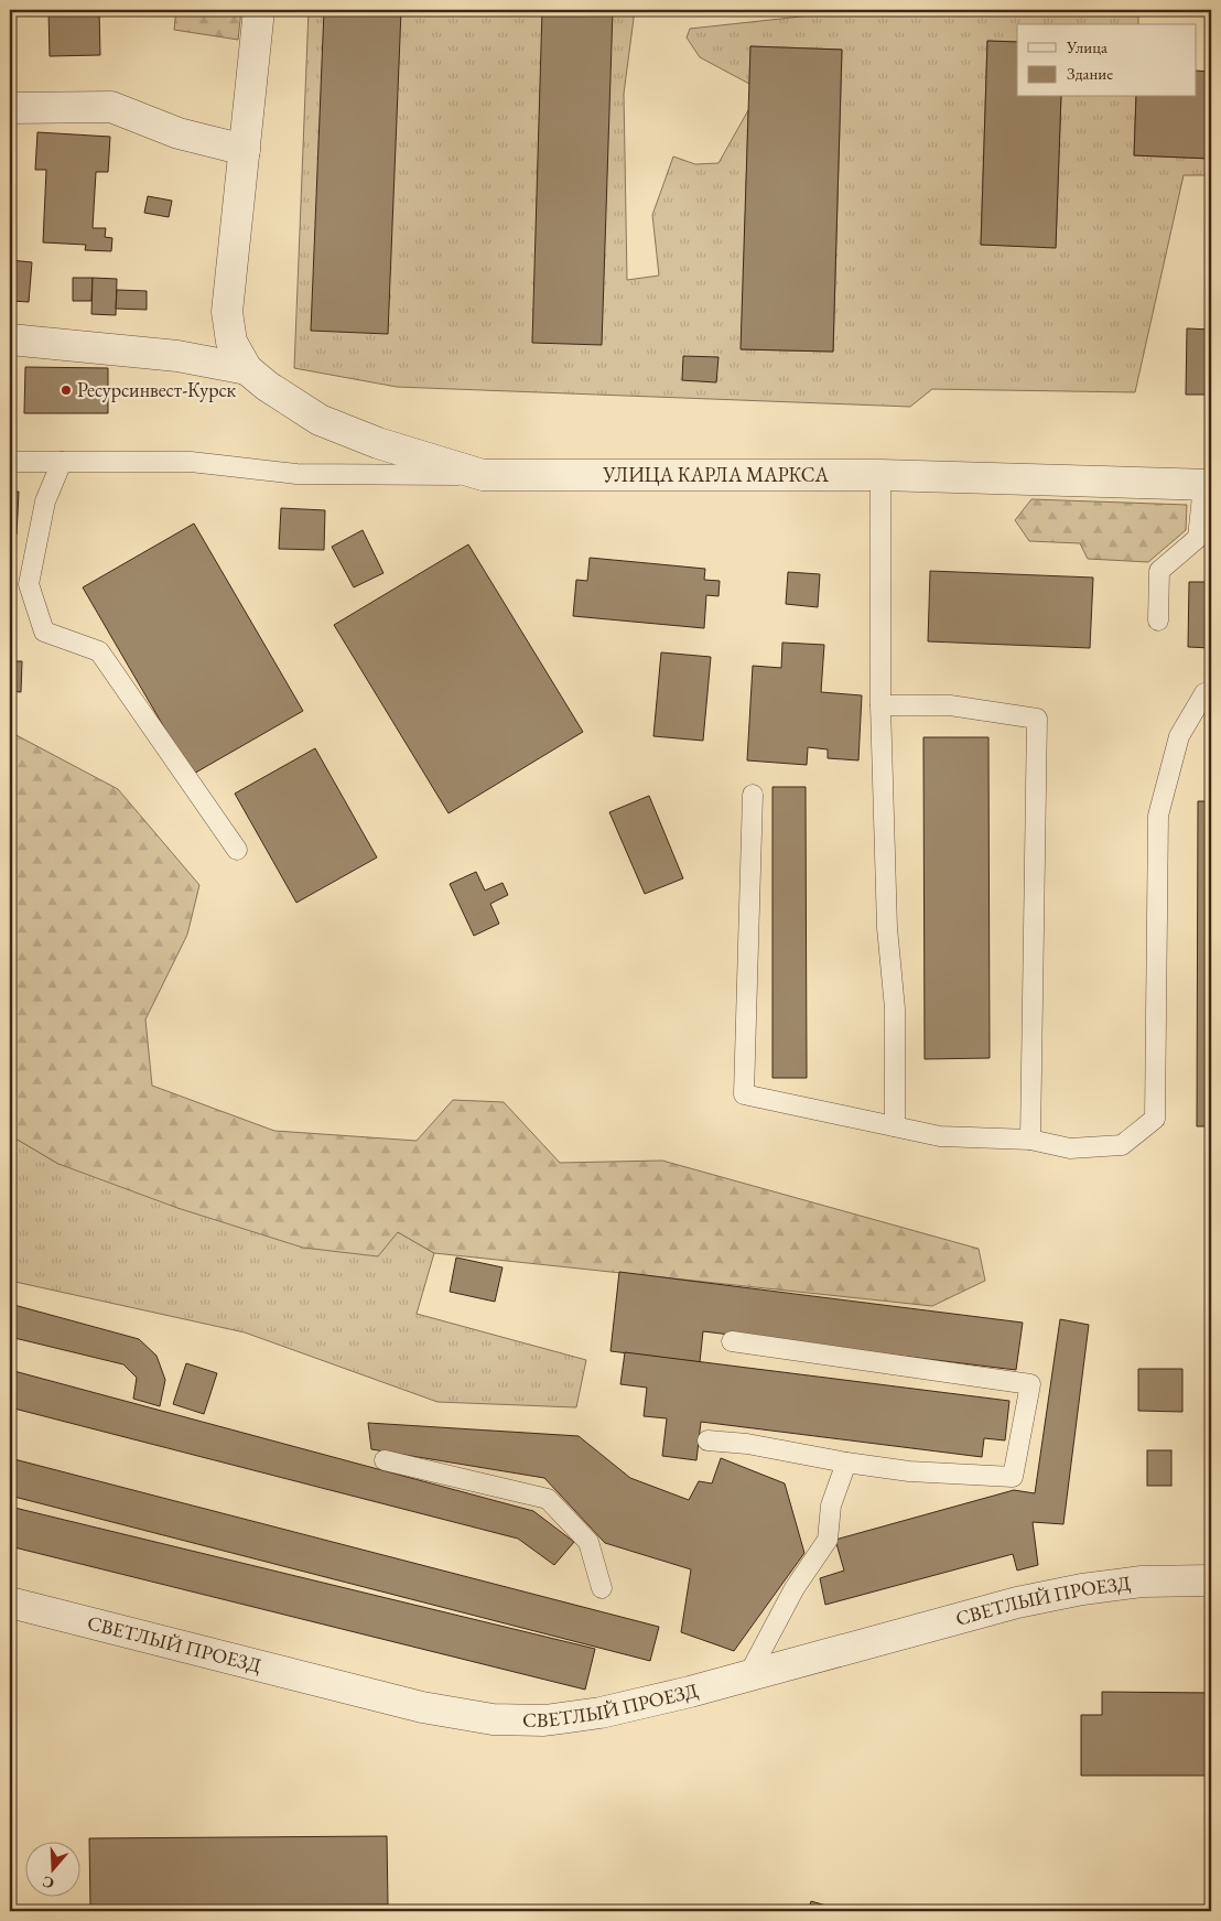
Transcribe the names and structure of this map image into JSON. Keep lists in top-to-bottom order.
{
  "streets": {
    "street": ["УЛИЦА КАРЛА МАРКСА", "СВЕТЛЫЙ ПРОЕЗД"]
  },
  "places": ["Ресурсинвест-Курск"],
  "legend": ["Улица", "Здание"],
  "north": "bottom"
}
